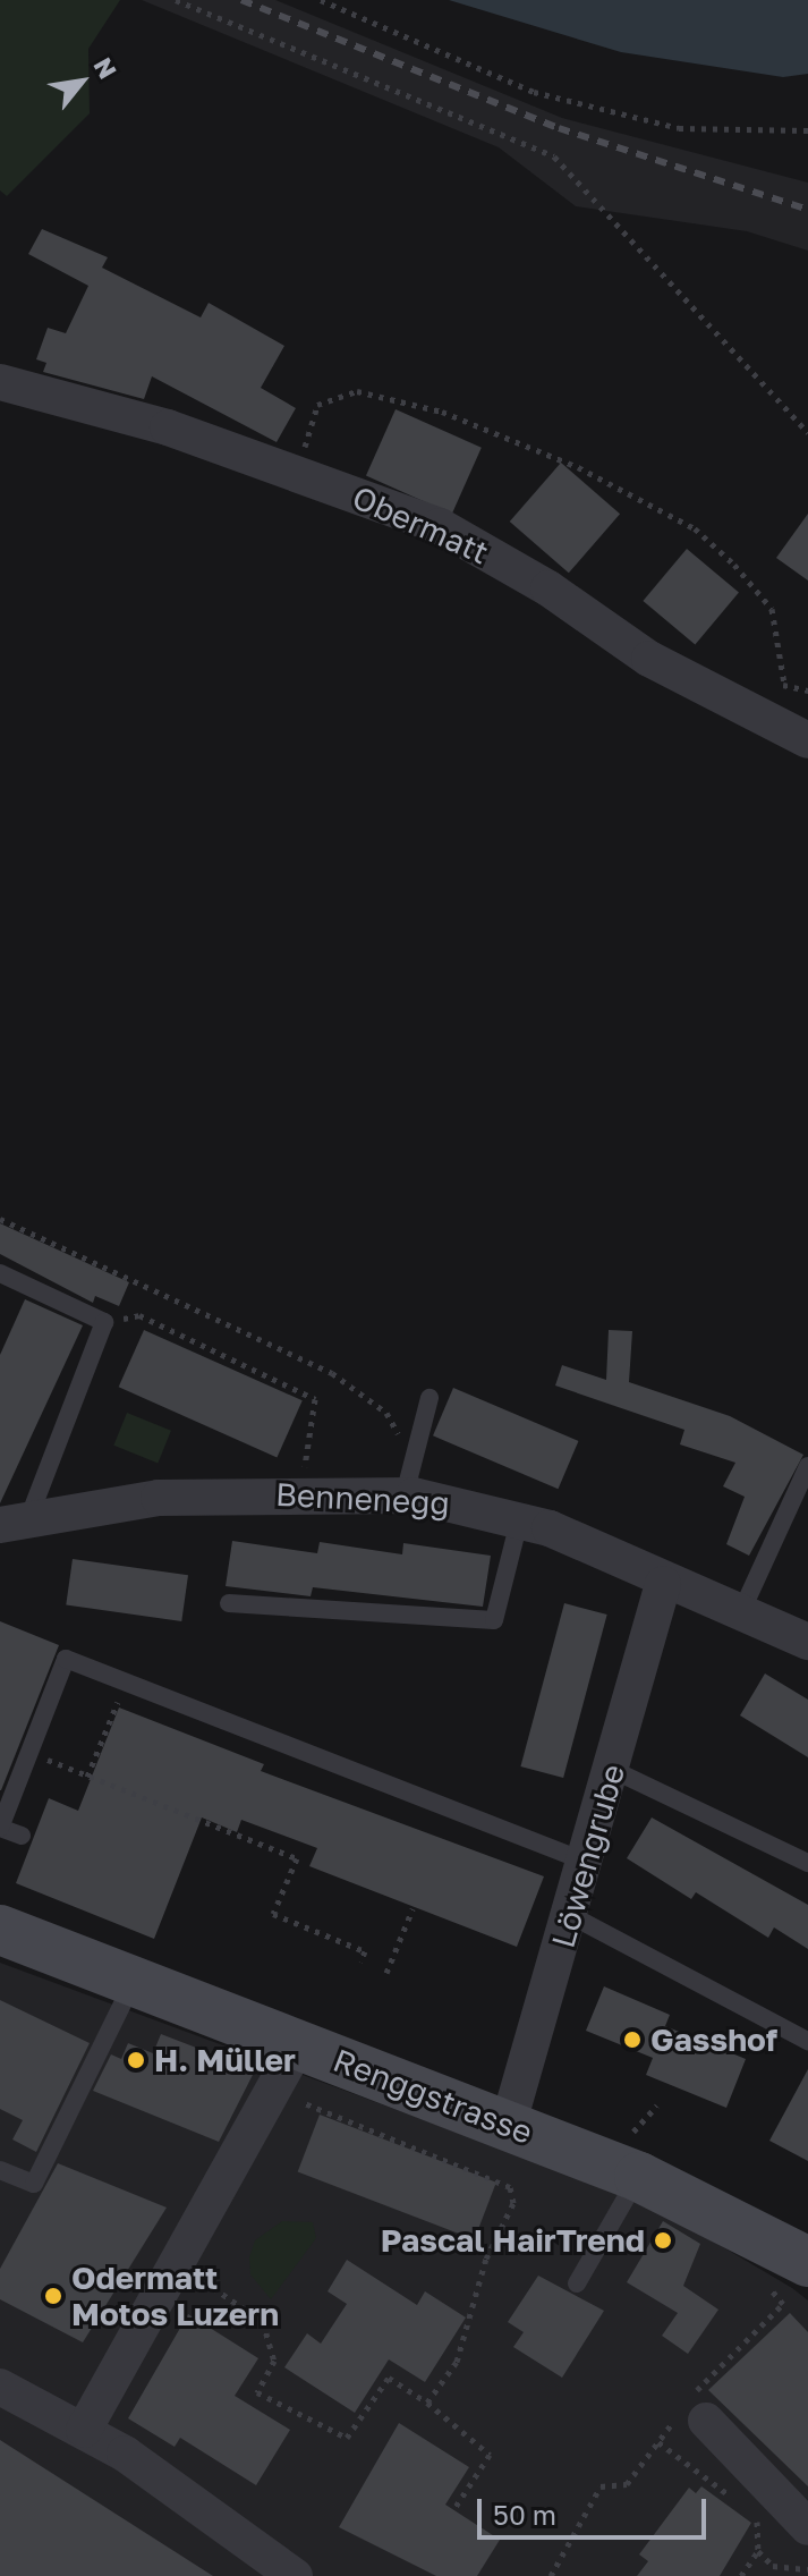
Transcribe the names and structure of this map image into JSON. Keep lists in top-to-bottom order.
{
  "streets": {
    "main road": ["Renggstrasse"],
    "street": ["Obermatt", "Bennenegg", "Löwengrube"]
  },
  "crossings": [
    ["Bennenegg", "Löwengrube"],
    ["Löwengrube", "Renggstrasse"]
  ],
  "places": [
    "Gasshof",
    "H. Müller",
    "Pascal HairTrend",
    "Odermatt Motos Luzern"
  ],
  "scale_bar": "50 m",
  "north": "top right"
}
